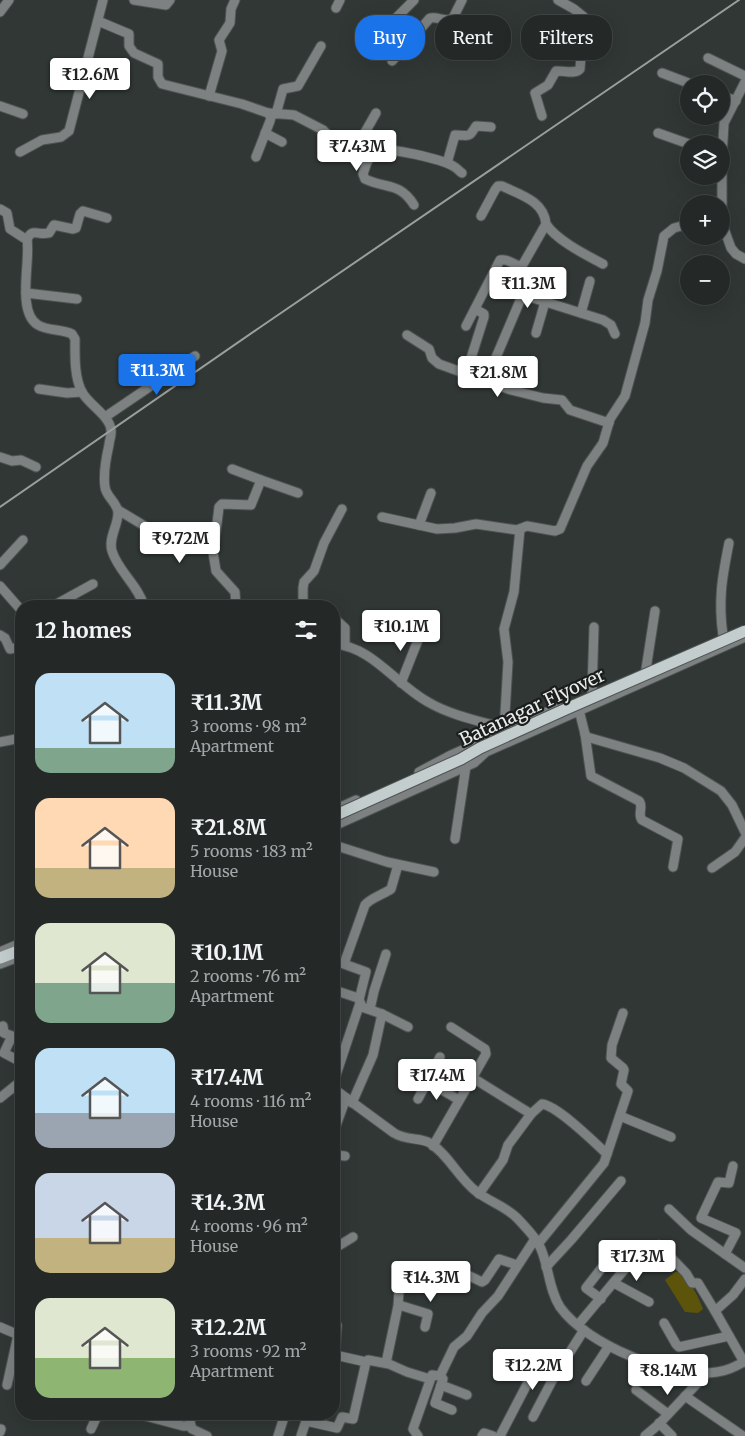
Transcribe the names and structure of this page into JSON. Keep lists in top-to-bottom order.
{
  "streets": {
    "main road": ["Batanagar Flyover"]
  },
  "page": {
    "chip": ["Buy", "Rent", "Filters"],
    "price": [
      "₹12.6M",
      "₹7.43M",
      "₹11.3M",
      "₹11.3M",
      "₹21.8M",
      "₹9.72M",
      "₹10.1M",
      "₹17.4M",
      "₹17.3M",
      "₹14.3M",
      "₹12.2M",
      "₹8.14M"
    ],
    "map_buttons": ["+", "−"],
    "heading": "12 homes",
    "list": [
      {
        "name": "₹11.3M",
        "note": "3 rooms · 98 m² · Apartment"
      },
      {
        "name": "₹21.8M",
        "note": "5 rooms · 183 m² · House"
      },
      {
        "name": "₹10.1M",
        "note": "2 rooms · 76 m² · Apartment"
      },
      {
        "name": "₹17.4M",
        "note": "4 rooms · 116 m² · House"
      },
      {
        "name": "₹14.3M",
        "note": "4 rooms · 96 m² · House"
      },
      {
        "name": "₹12.2M",
        "note": "3 rooms · 92 m² · Apartment"
      }
    ]
  }
}
